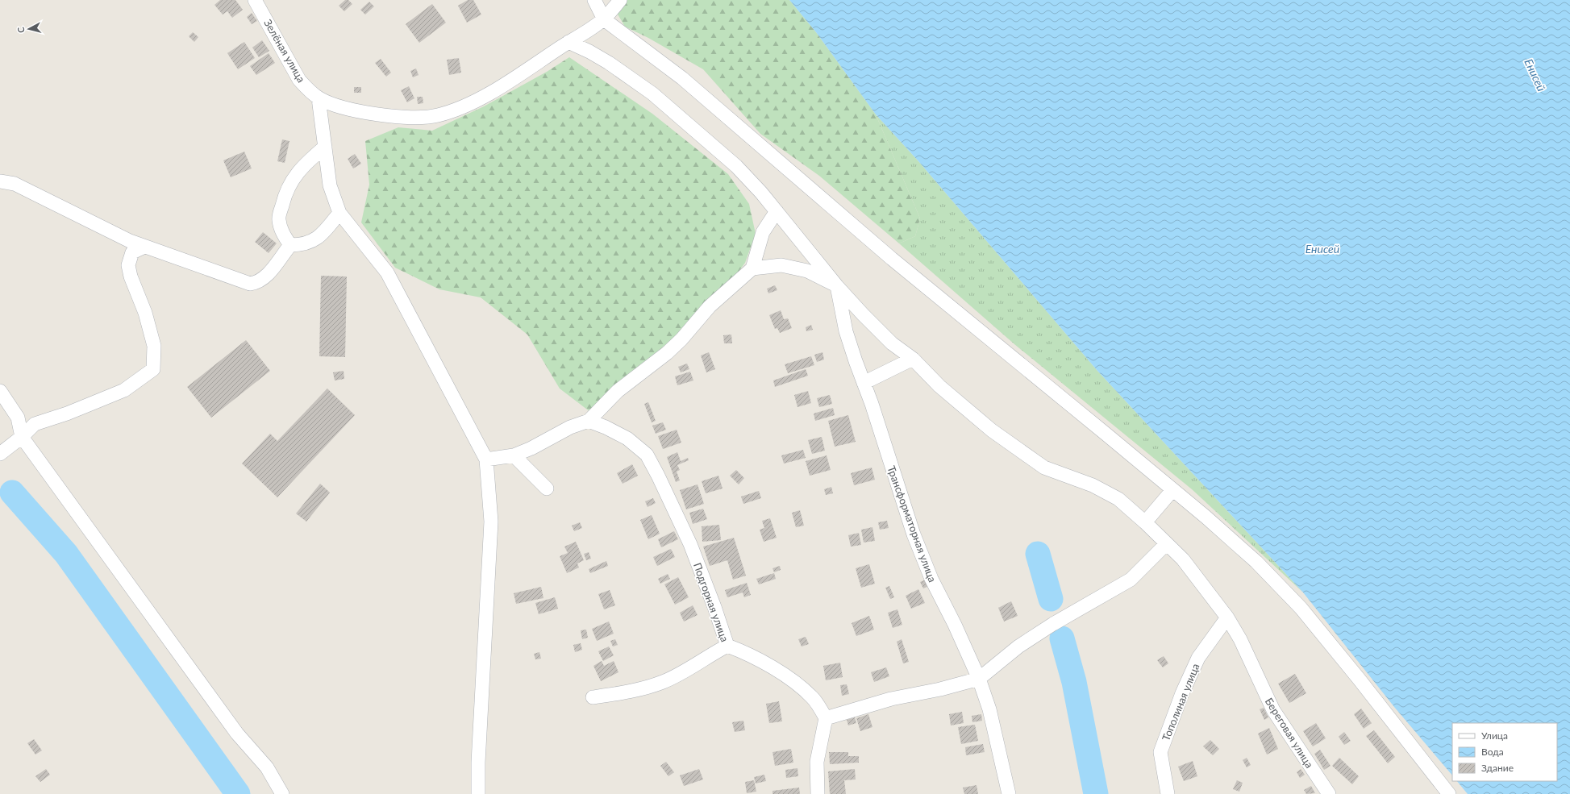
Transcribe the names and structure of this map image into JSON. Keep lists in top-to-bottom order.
{
  "streets": {
    "street": [
      "Зелёная улица",
      "Трансформаторная улица",
      "Подгорная улица",
      "Тополиная улица",
      "Береговая улица"
    ]
  },
  "crossings": [
    ["Трансформаторная улица", "Береговая улица"],
    ["Тополиная улица", "Береговая улица"]
  ],
  "water": ["Енисей"],
  "legend": ["Улица", "Вода", "Здание"],
  "north": "left"
}
